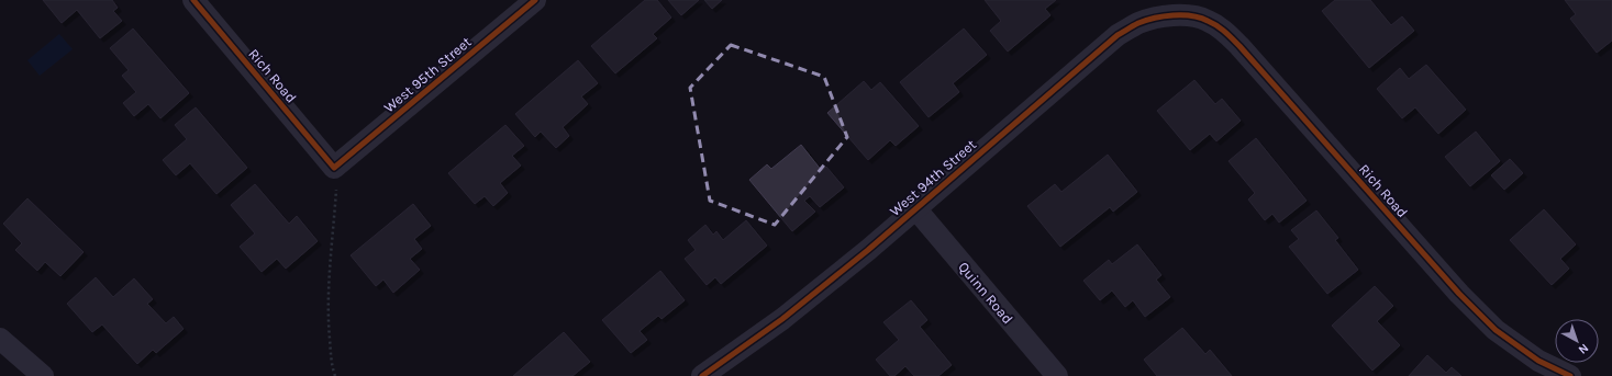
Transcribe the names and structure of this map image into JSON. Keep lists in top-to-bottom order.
{
  "streets": {
    "street": [
      "West 95th Street",
      "Rich Road",
      "West 94th Street",
      "Quinn Road"
    ]
  },
  "crossings": [
    ["West 95th Street", "Rich Road"],
    ["Rich Road", "West 94th Street"],
    ["West 94th Street", "Quinn Road"]
  ],
  "north": "bottom right"
}
